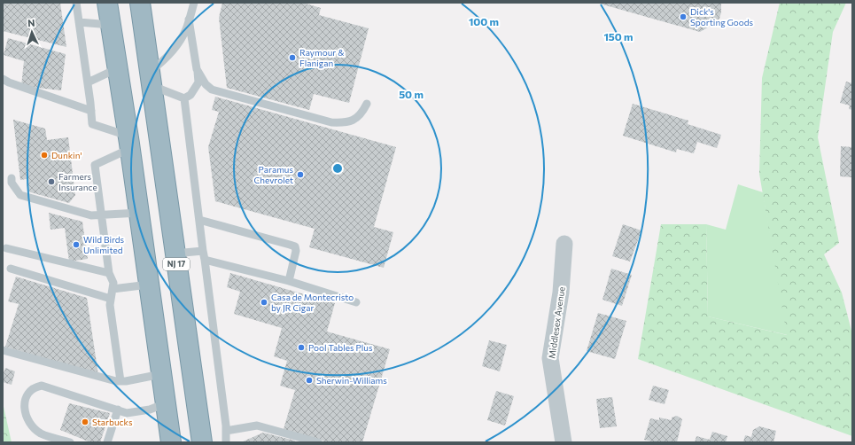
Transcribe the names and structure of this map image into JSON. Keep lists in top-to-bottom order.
{
  "streets": {
    "highway": ["NJ 17"],
    "street": ["Middlesex Avenue"]
  },
  "places": [
    "Dick's Sporting Goods",
    "Raymour & Flanigan",
    "Dunkin'",
    "Paramus Chevrolet",
    "Farmers Insurance",
    "Wild Birds Unlimited",
    "Casa de Montecristo by JR Cigar",
    "Pool Tables Plus",
    "Sherwin-Williams",
    "Starbucks"
  ],
  "north": "top",
  "rings": ["100 m", "150 m", "50 m"]
}
